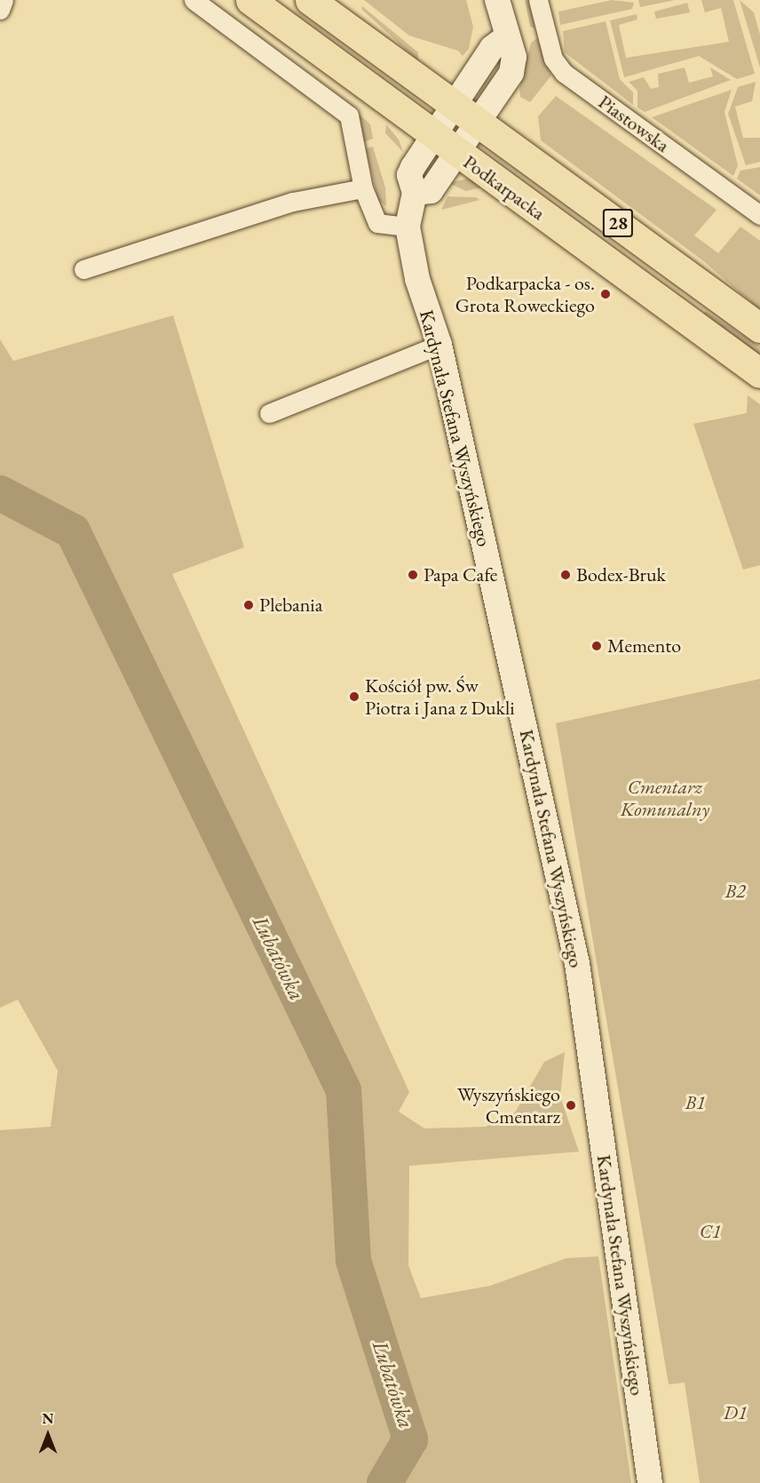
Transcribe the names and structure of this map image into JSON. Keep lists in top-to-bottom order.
{
  "streets": {
    "main road": ["Podkarpacka", "28"],
    "street": ["Piastowska", "Kardynała Stefana Wyszyńskiego"]
  },
  "crossings": [
    ["Podkarpacka", "Kardynała Stefana Wyszyńskiego"]
  ],
  "water": ["Lubatówka"],
  "parks": [
    "Cmentarz Komunalny",
    "B2",
    "B1",
    "C1",
    "D1"
  ],
  "places": [
    "Podkarpacka - os. Grota Roweckiego",
    "Papa Cafe",
    "Bodex-Bruk",
    "Plebania",
    "Memento",
    "Kościół pw. Św Piotra i Jana z Dukli",
    "Wyszyńskiego Cmentarz"
  ],
  "north": "top"
}
